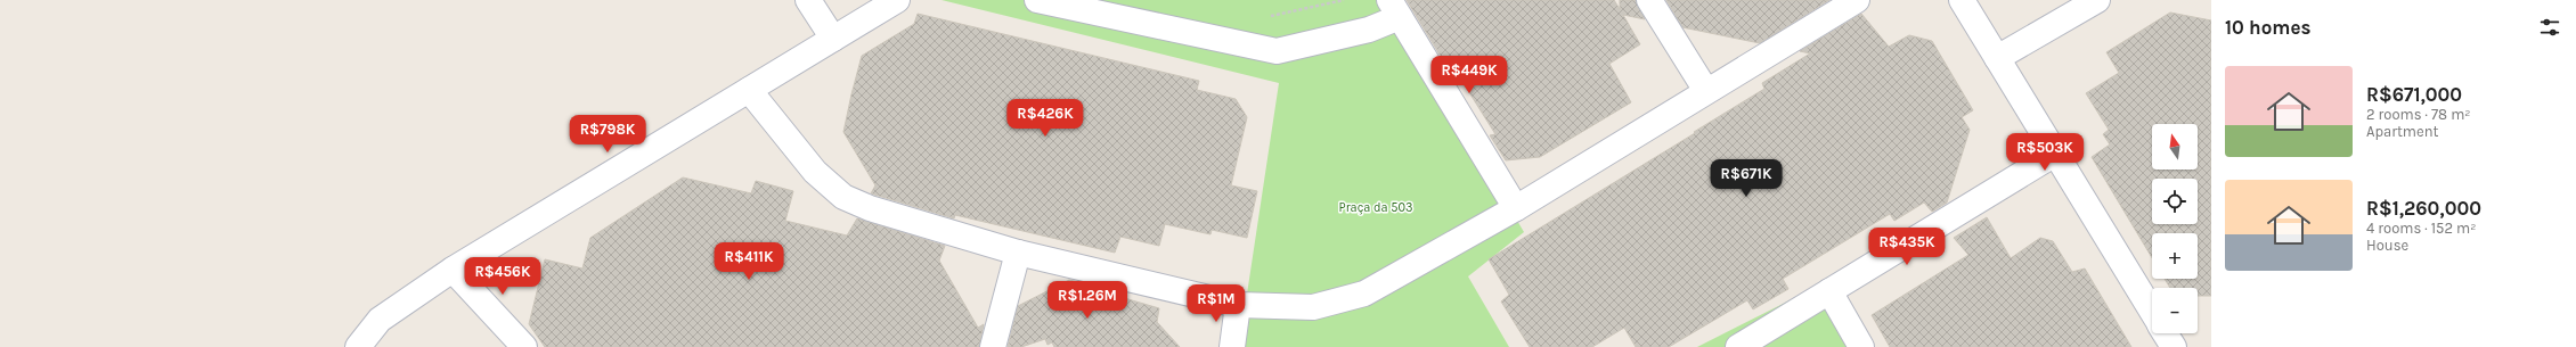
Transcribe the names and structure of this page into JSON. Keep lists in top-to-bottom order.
{
  "parks": ["Praça da 503"],
  "north": "top",
  "page": {
    "heading": "10 homes",
    "list": [
      {
        "name": "R$671,000",
        "note": "2 rooms · 78 m² · Apartment"
      },
      {
        "name": "R$1,260,000",
        "note": "4 rooms · 152 m² · House"
      }
    ],
    "price": [
      "R$449K",
      "R$426K",
      "R$798K",
      "R$503K",
      "R$671K",
      "R$435K",
      "R$411K",
      "R$456K",
      "R$1.26M",
      "R$1M"
    ],
    "map_buttons": ["+", "−"]
  }
}
